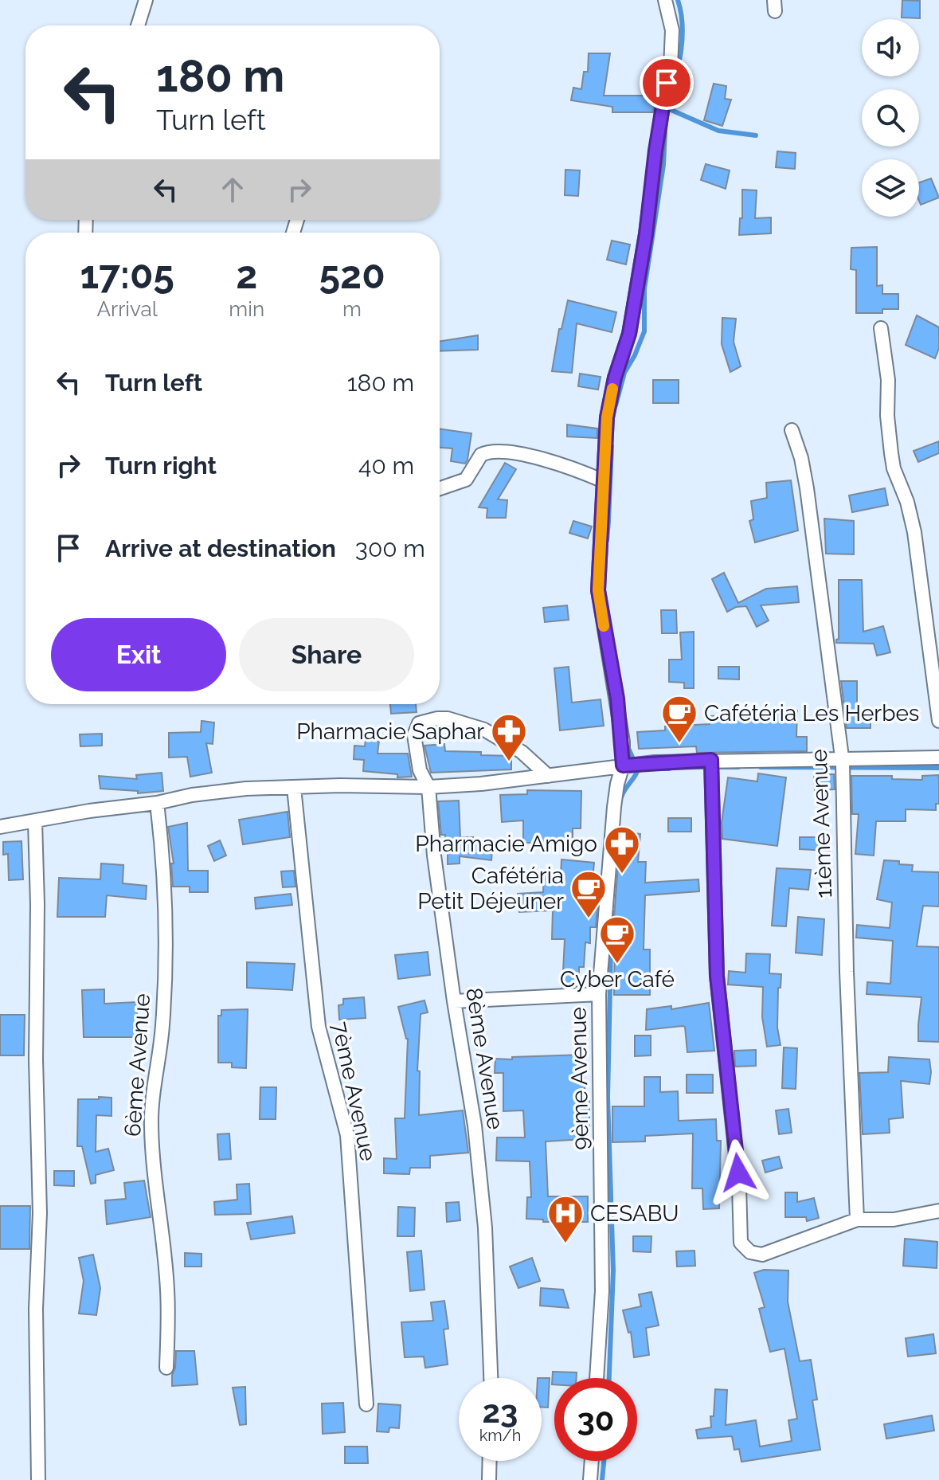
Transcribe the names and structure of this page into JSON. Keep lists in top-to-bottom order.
{
  "streets": {
    "street": [
      "11ème Avenue",
      "8ème Avenue",
      "6ème Avenue",
      "9ème Avenue",
      "7ème Avenue"
    ]
  },
  "places": {
    "cafe": ["Cafétéria Les Herbes", "Cafétéria Petit Déjeuner", "Cyber Café"],
    "pharmacy": ["Pharmacie Saphar", "Pharmacie Amigo"],
    "hospital": ["CESABU"]
  },
  "page": {
    "turn": ["180 m", "Turn left"],
    "eta": [
      "17:05",
      "Arrival",
      "2",
      "min",
      "520",
      "m"
    ],
    "list": [
      {
        "name": "Turn left",
        "value": "180 m"
      },
      {
        "name": "Turn right",
        "value": "40 m"
      },
      {
        "name": "Arrive at destination",
        "value": "300 m"
      }
    ],
    "buttons": ["Exit", "Share"],
    "speed": "23 km/h",
    "limit": "30"
  }
}
